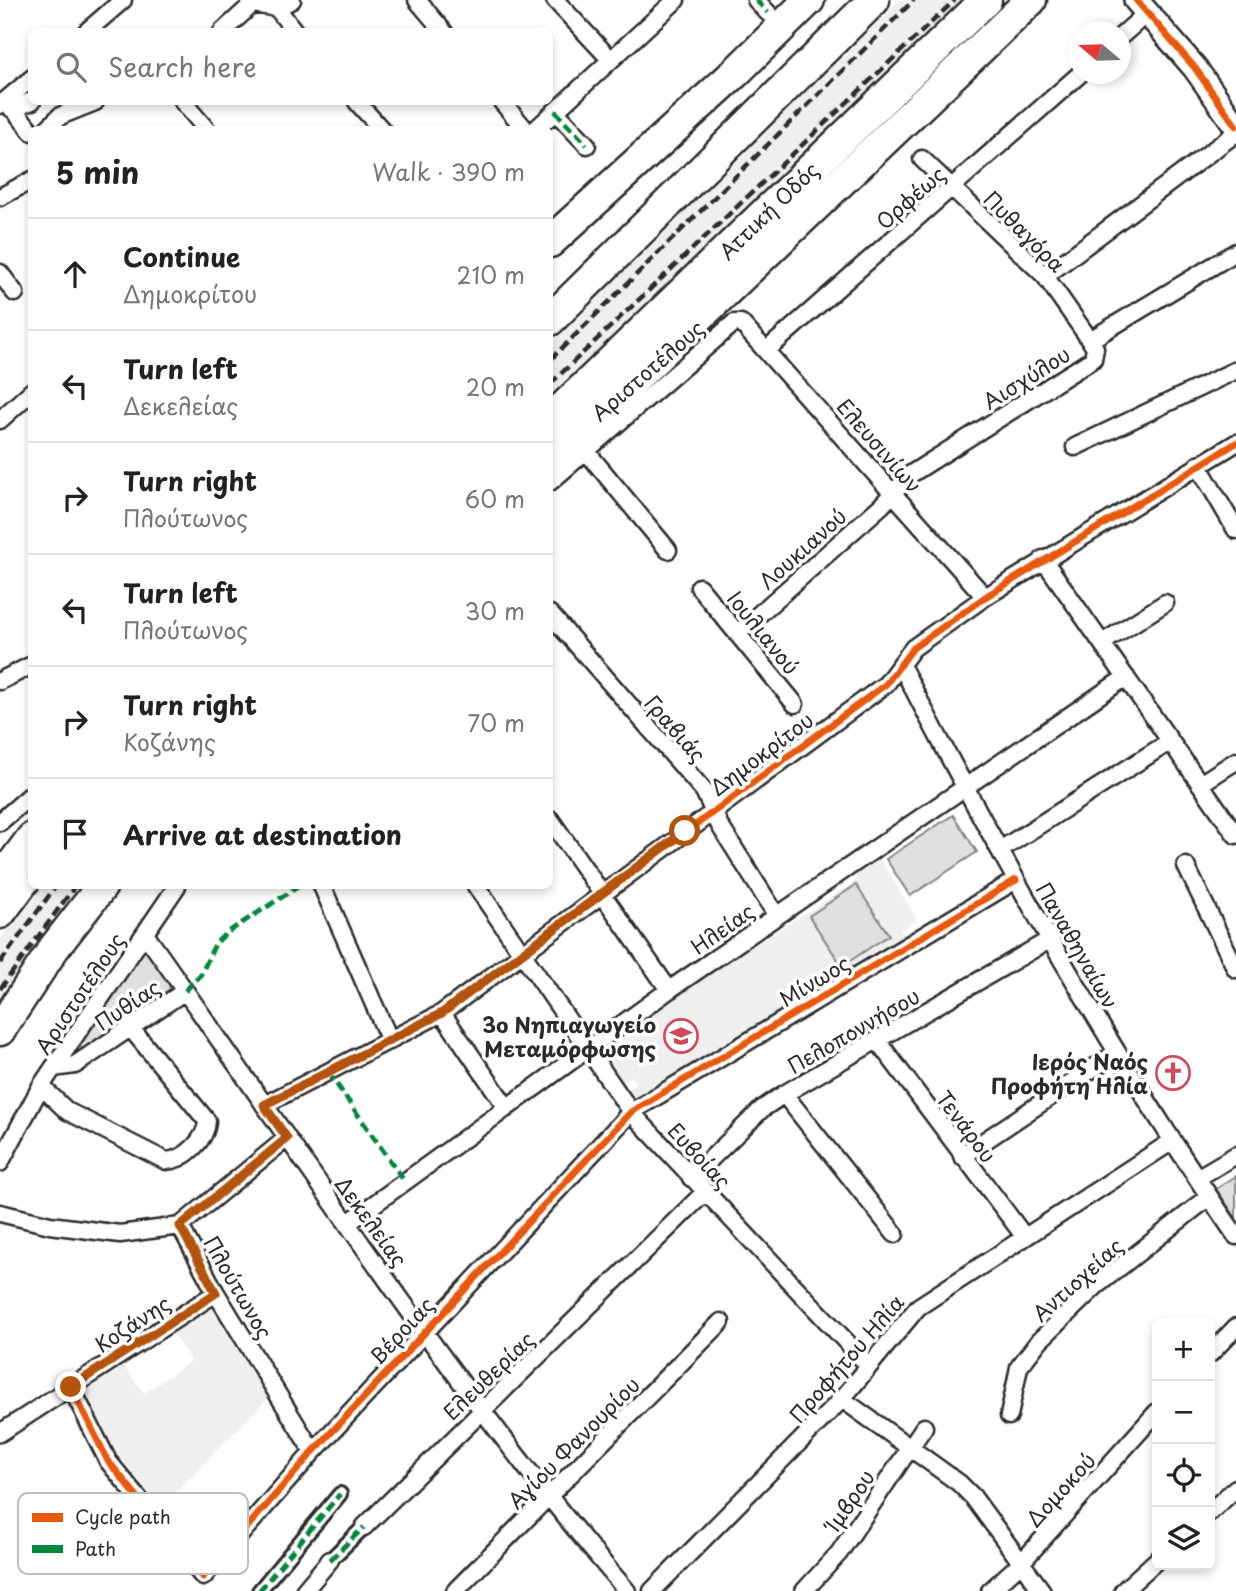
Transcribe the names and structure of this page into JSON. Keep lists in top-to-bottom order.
{
  "streets": {
    "highway": ["Αττική Οδός"],
    "street": [
      "Ορφέως",
      "Πυθαγόρα",
      "Αριστοτέλους",
      "Αισχύλου",
      "Ελευσινίων",
      "Λουκιανού",
      "Ιουλιανού",
      "Γραβιάς",
      "Δημοκρίτου",
      "Ηλείας",
      "Παναθηναίων",
      "Μίνωος",
      "Πυθίας",
      "Πελοποννήσου",
      "Τενάρου",
      "Ευβοίας",
      "Δεκελείας",
      "Αντιοχείας",
      "Πλούτωνος",
      "Κοζάνης",
      "Βέροιας",
      "Προφήτου Ηλία",
      "Ελευθερίας",
      "Αγίου Φανουρίου",
      "Δομοκού",
      "Ίμβρου"
    ]
  },
  "crossings": [
    ["Ορφέως", "Πυθαγόρα"],
    ["Ορφέως", "Ελευσινίων"],
    ["Πυθαγόρα", "Αισχύλου"],
    ["Αριστοτέλους", "Ελευσινίων"],
    ["Αριστοτέλους", "Πυθίας"],
    ["Αριστοτέλους", "Δεκελείας"],
    ["Αισχύλου", "Ελευσινίων"],
    ["Αισχύλου", "Λουκιανού"],
    ["Ελευσινίων", "Λουκιανού"],
    ["Ελευσινίων", "Δημοκρίτου"],
    ["Λουκιανού", "Ιουλιανού"],
    ["Γραβιάς", "Δημοκρίτου"],
    ["Γραβιάς", "Ηλείας"],
    ["Δημοκρίτου", "Παναθηναίων"],
    ["Δημοκρίτου", "Ευβοίας"],
    ["Δημοκρίτου", "Δεκελείας"],
    ["Ηλείας", "Παναθηναίων"],
    ["Ηλείας", "Ευβοίας"],
    ["Ηλείας", "Δεκελείας"],
    ["Παναθηναίων", "Μίνωος"],
    ["Παναθηναίων", "Πελοποννήσου"],
    ["Παναθηναίων", "Αντιοχείας"],
    ["Παναθηναίων", "Προφήτου Ηλία"],
    ["Μίνωος", "Ευβοίας"],
    ["Μίνωος", "Βέροιας"],
    ["Πυθίας", "Δεκελείας"],
    ["Πελοποννήσου", "Τενάρου"],
    ["Πελοποννήσου", "Ευβοίας"],
    ["Τενάρου", "Προφήτου Ηλία"],
    ["Ευβοίας", "Βέροιας"],
    ["Ευβοίας", "Προφήτου Ηλία"],
    ["Ευβοίας", "Ελευθερίας"],
    ["Δεκελείας", "Πλούτωνος"],
    ["Δεκελείας", "Βέροιας"],
    ["Δεκελείας", "Ελευθερίας"],
    ["Δεκελείας", "Αγίου Φανουρίου"],
    ["Πλούτωνος", "Κοζάνης"],
    ["Πλούτωνος", "Βέροιας"]
  ],
  "places": {
    "school or university": ["3ο Νηπιαγωγείο Μεταμόρφωσης"],
    "church": ["Ιερός Ναός Προφήτη Ηλία"]
  },
  "legend": ["Cycle path", "Path"],
  "north": "left",
  "page": {
    "search": "Search here",
    "heading": ["5 min", "Walk · 390 m"],
    "list": [
      ["Continue", "Δημοκρίτου", "210 m"],
      ["Turn left", "Δεκελείας", "20 m"],
      ["Turn right", "Πλούτωνος", "60 m"],
      ["Turn left", "Πλούτωνος", "30 m"],
      ["Turn right", "Κοζάνης", "70 m"],
      "Arrive at destination"
    ],
    "map_buttons": ["+", "−"]
  }
}
